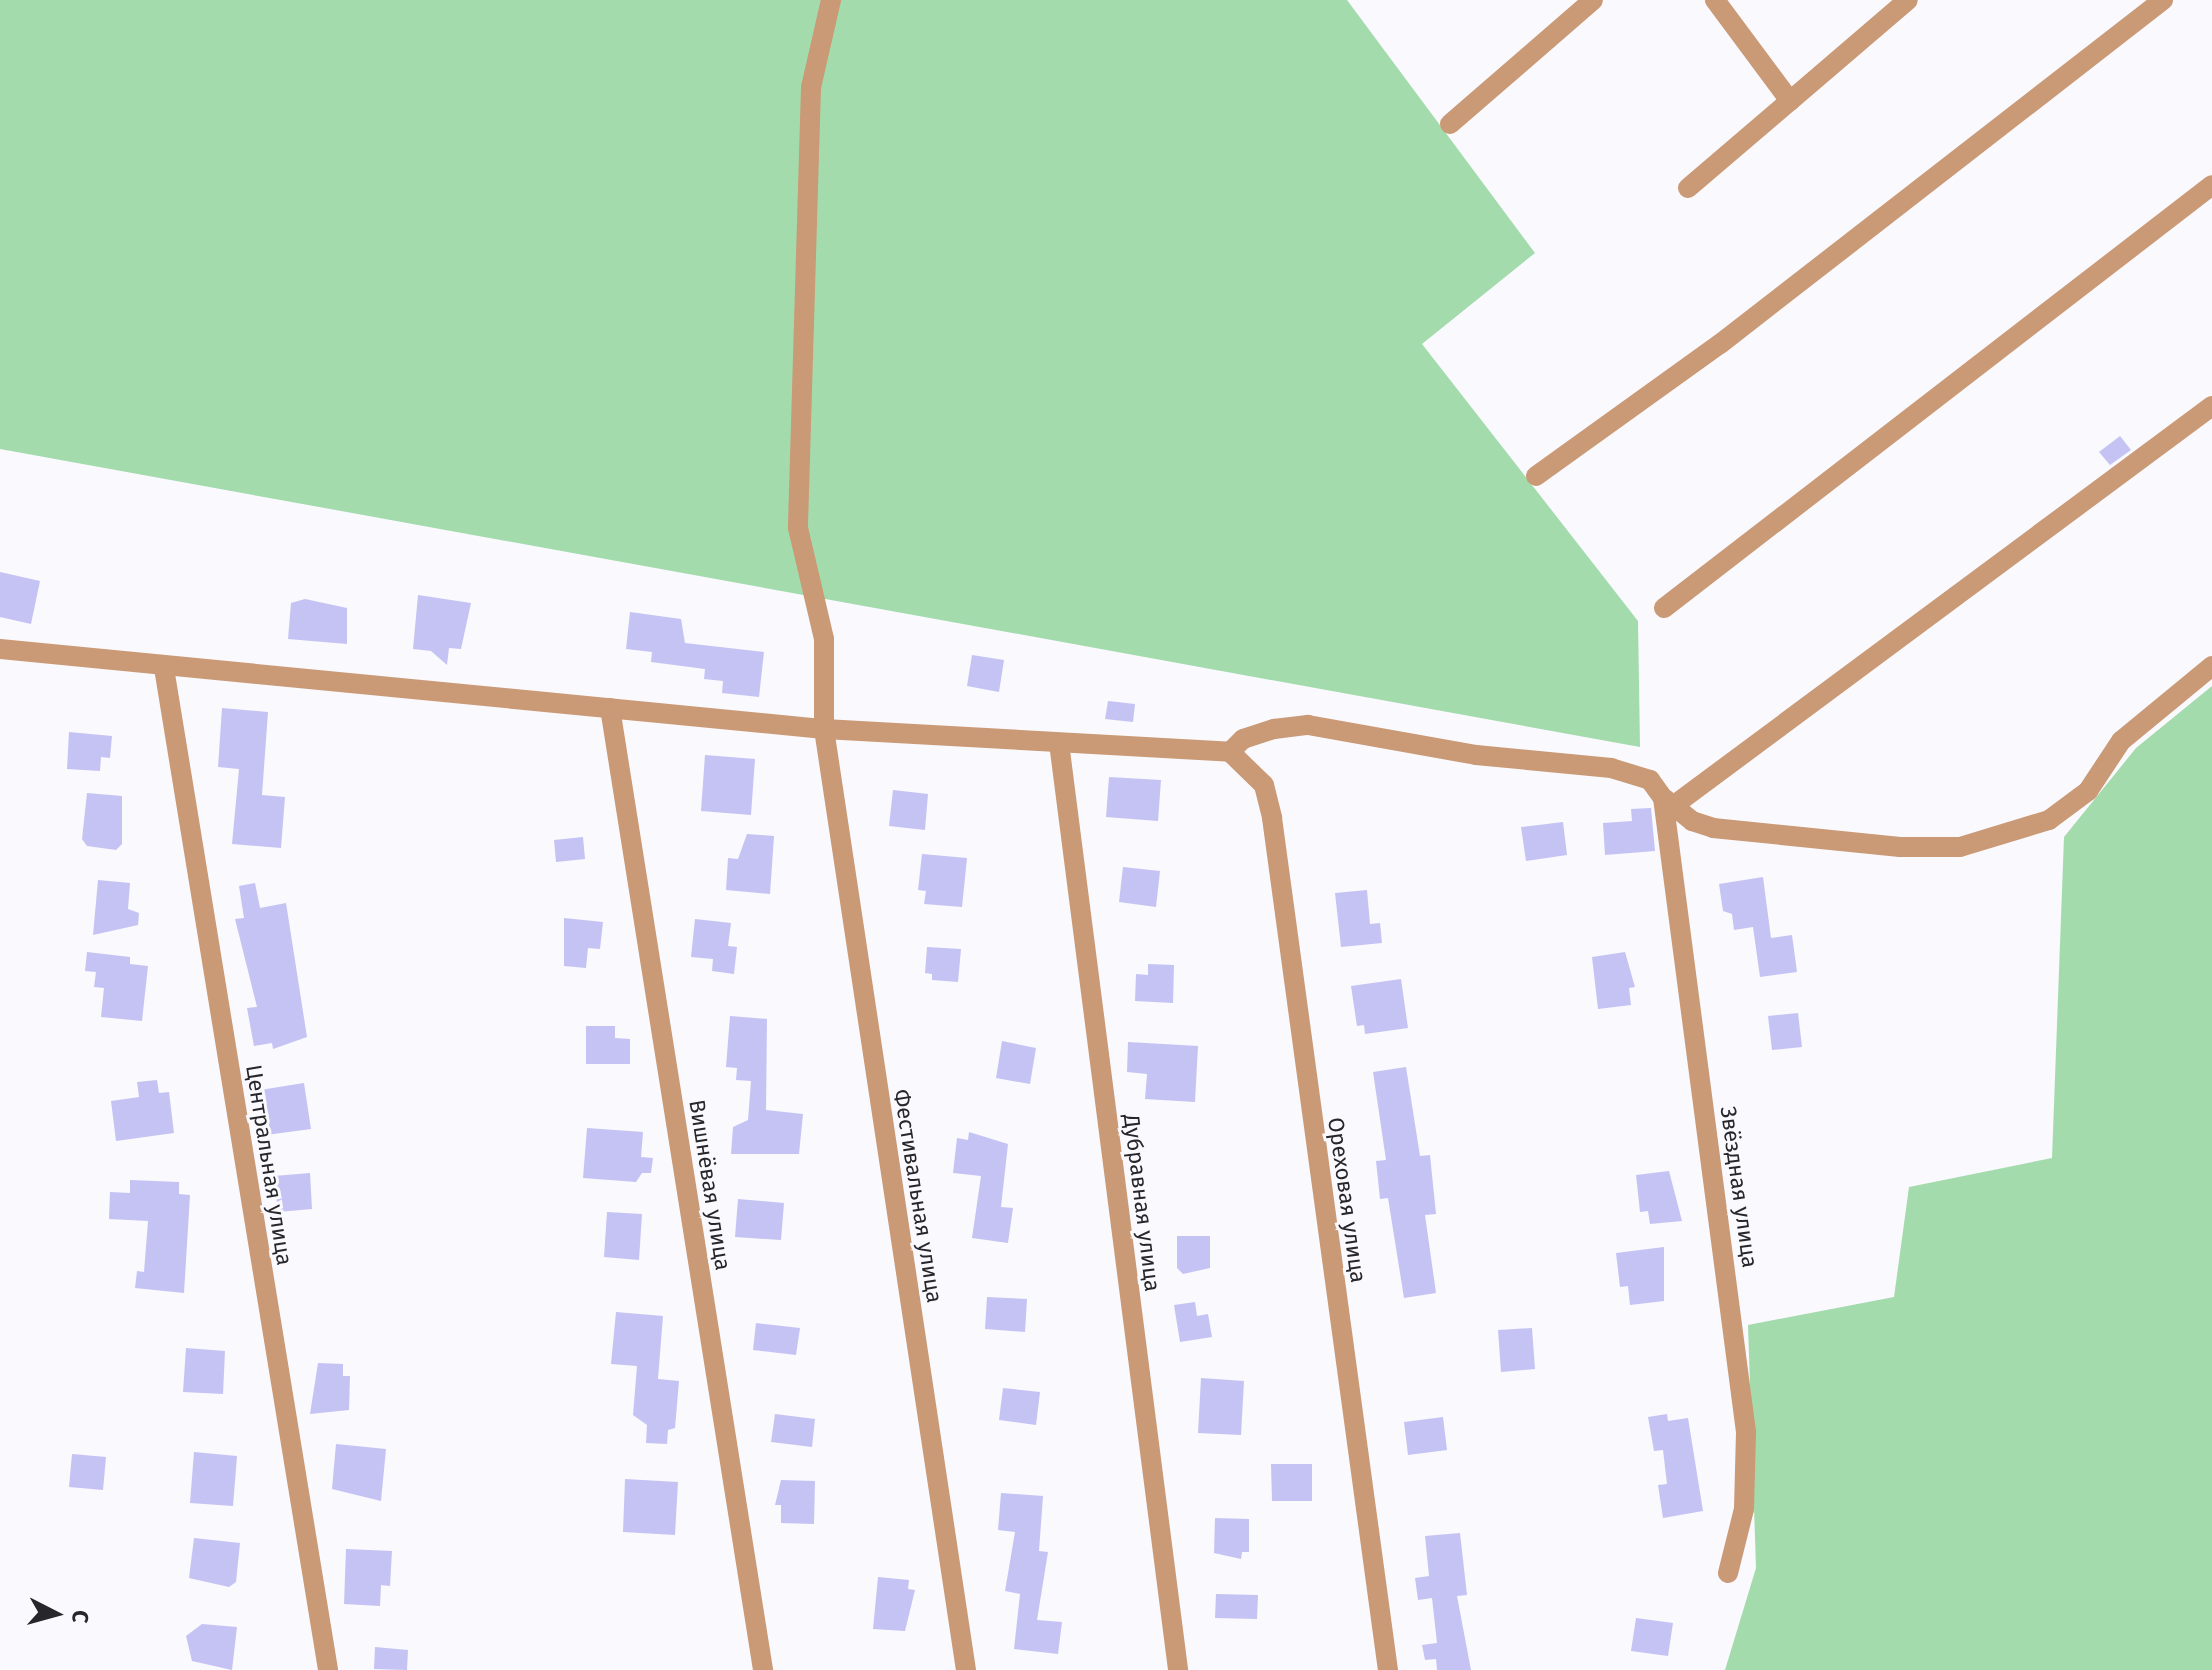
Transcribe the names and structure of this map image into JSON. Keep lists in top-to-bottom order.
{
  "streets": {
    "street": [
      "Центральная улица",
      "Вишнёвая улица",
      "Звёздная улица",
      "Фестивальная улица",
      "Ореховая улица",
      "Дубравная улица"
    ]
  },
  "north": "right"
}
